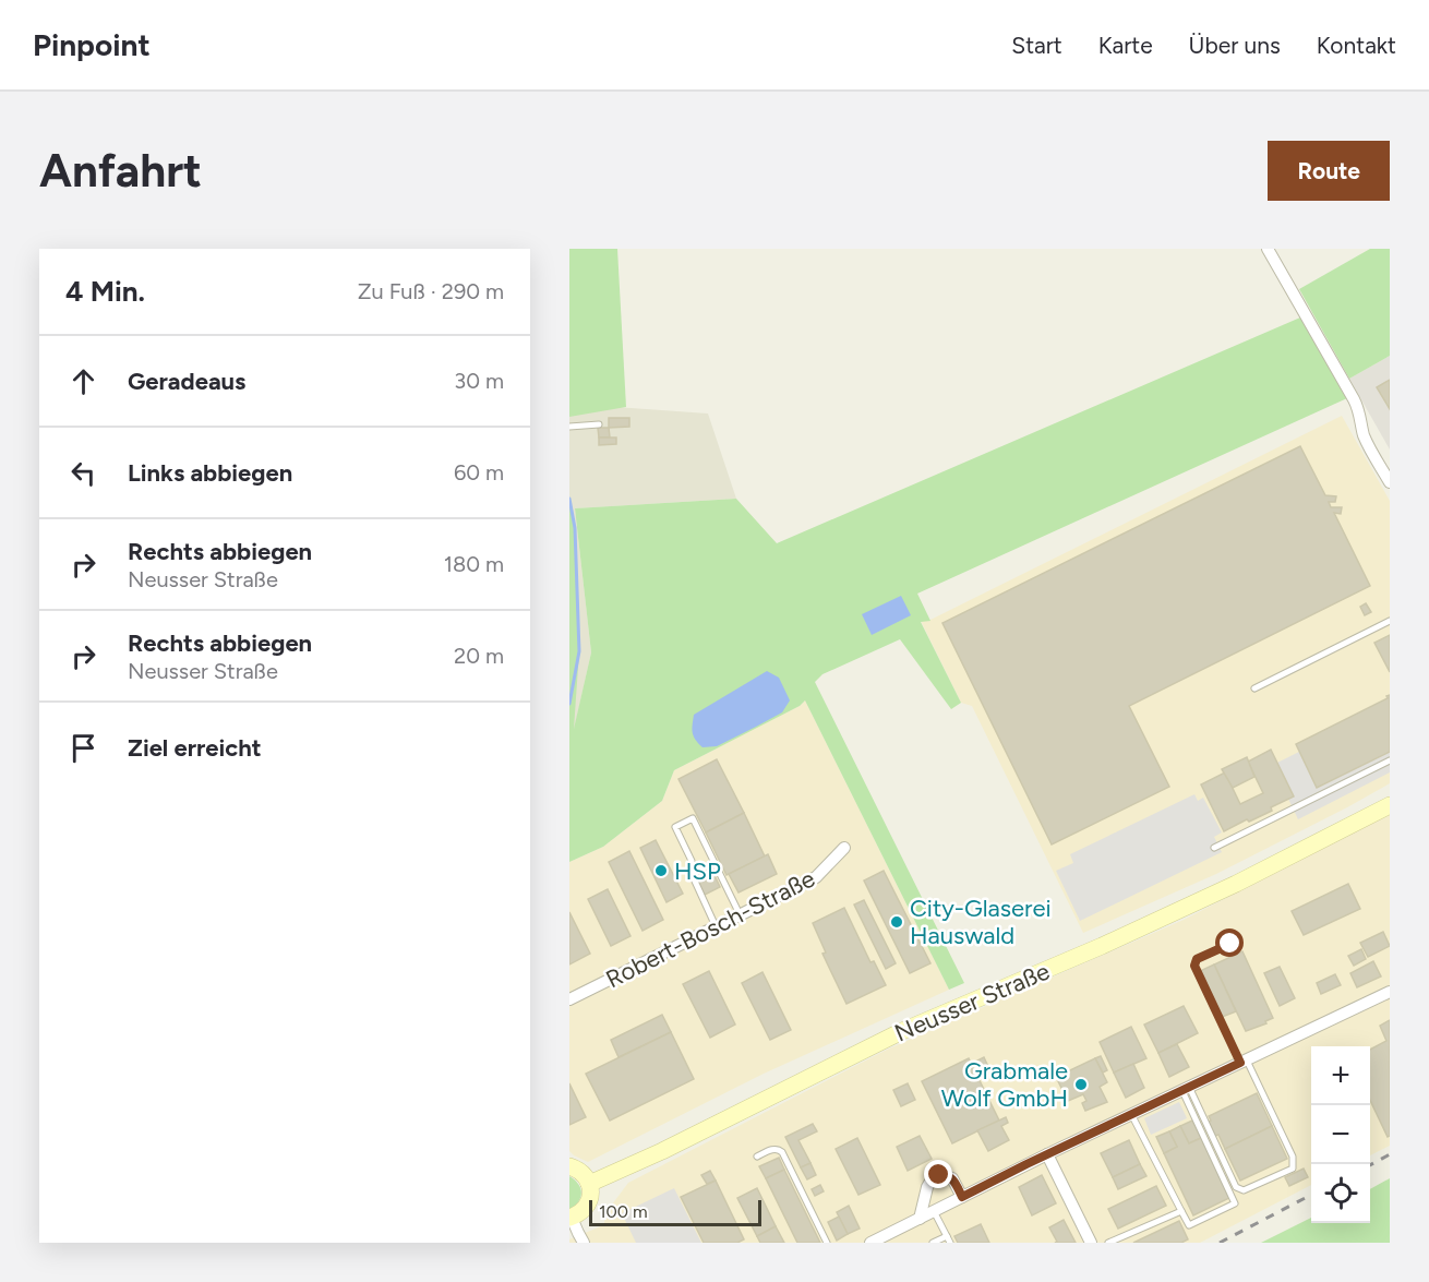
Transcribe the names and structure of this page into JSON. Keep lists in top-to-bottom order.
{
  "streets": {
    "main road": ["Neusser Straße"],
    "street": ["Robert-Bosch-Straße"]
  },
  "places": ["HSP", "City-Glaserei Hauswald", "Grabmale Wolf GmbH"],
  "scale_bar": "100 m",
  "page": {
    "header": "Pinpoint",
    "nav": [
      "Start",
      "Karte",
      "Über uns",
      "Kontakt"
    ],
    "buttons": "Route",
    "title": "Anfahrt",
    "heading": ["4 Min.", "Zu Fuß · 290 m"],
    "list": [
      ["Geradeaus", "30 m"],
      ["Links abbiegen", "60 m"],
      ["Rechts abbiegen", "Neusser Straße", "180 m"],
      ["Rechts abbiegen", "Neusser Straße", "20 m"],
      "Ziel erreicht"
    ],
    "map_buttons": ["+", "−"],
    "scale": "100 m"
  }
}
